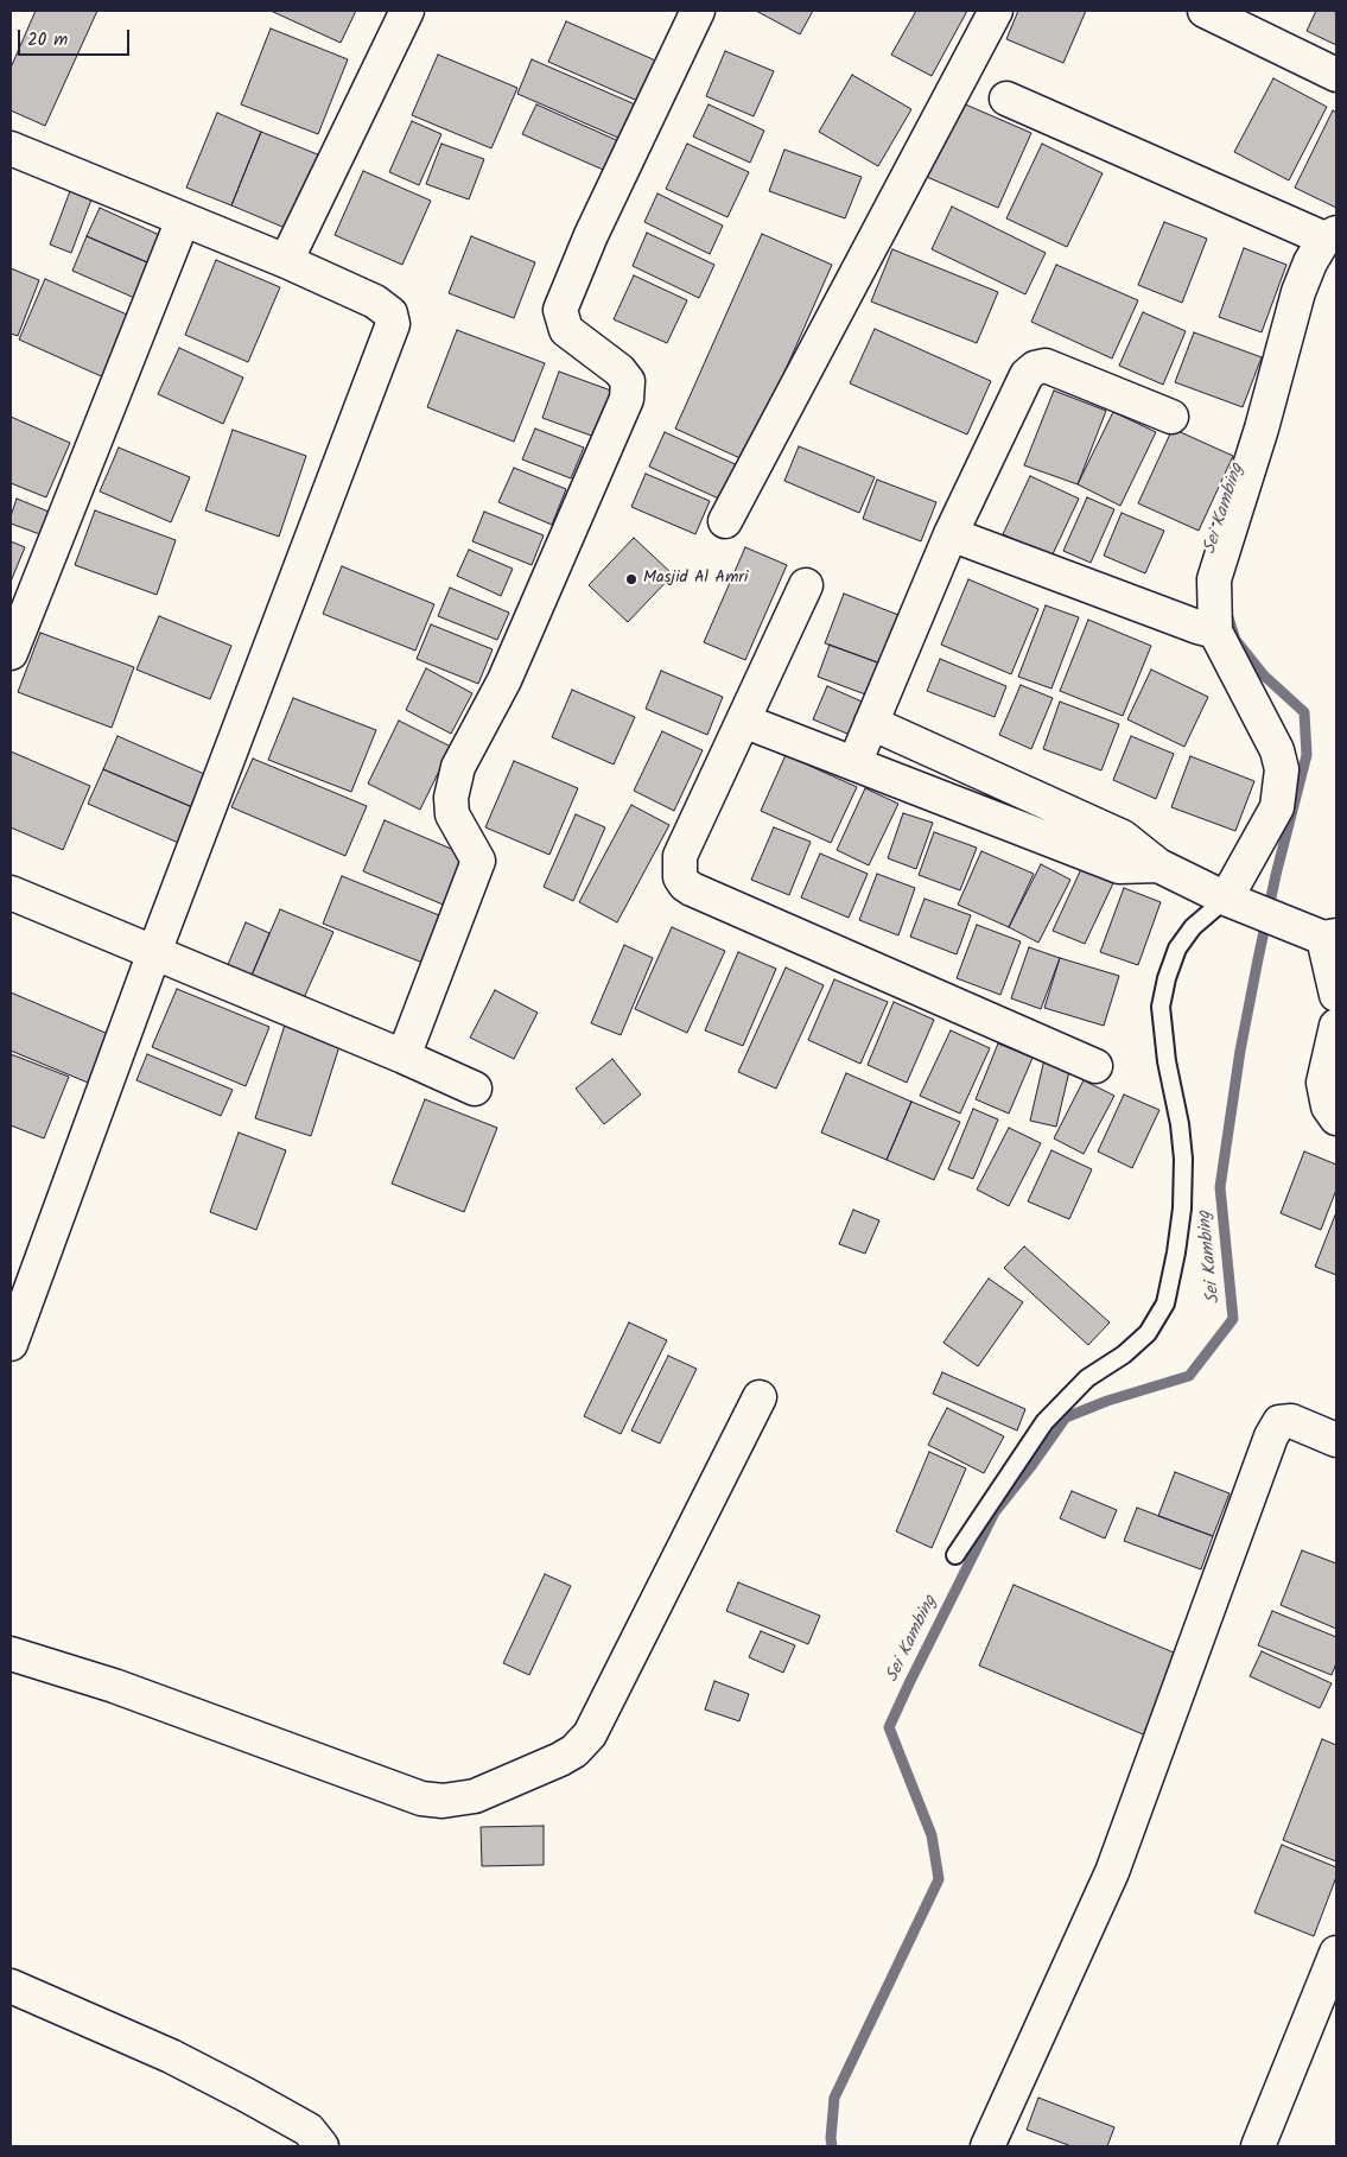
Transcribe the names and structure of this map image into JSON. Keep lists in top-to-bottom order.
{
  "water": ["Sei Kambing"],
  "places": ["Masjid Al Amri"],
  "scale_bar": "20 m"
}
